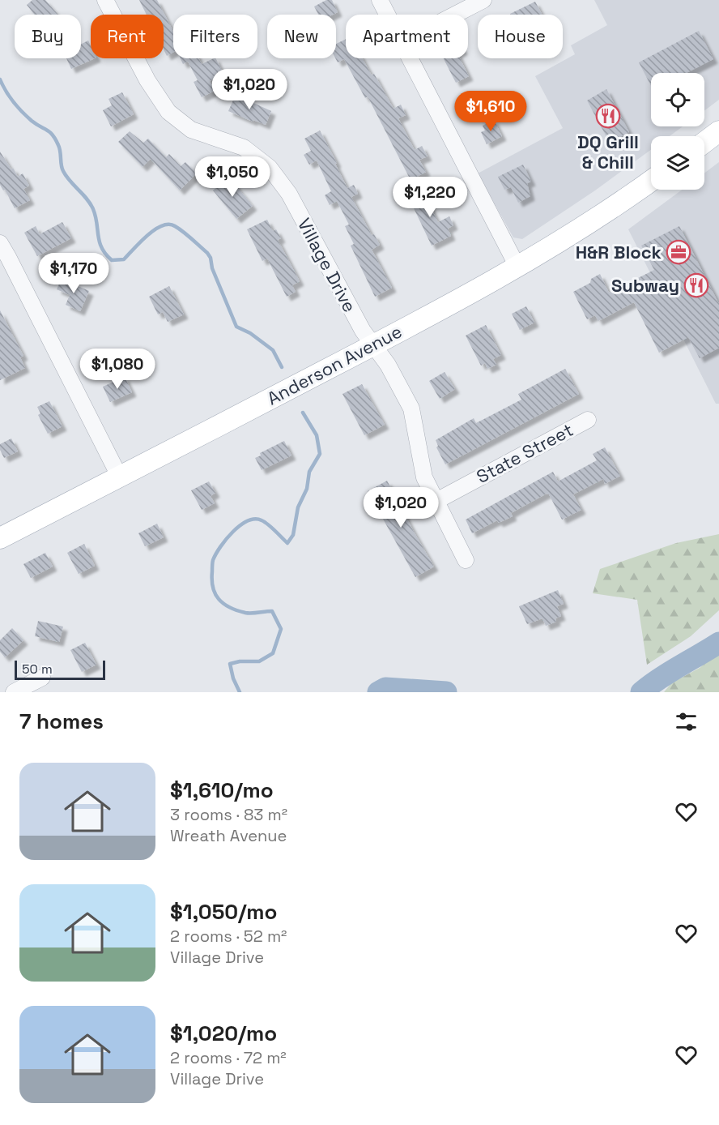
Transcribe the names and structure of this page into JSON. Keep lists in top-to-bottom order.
{
  "streets": {
    "main road": ["Anderson Avenue"],
    "street": ["Village Drive", "State Street"]
  },
  "crossings": [
    ["Village Drive", "Anderson Avenue"],
    ["Village Drive", "State Street"]
  ],
  "places": {
    "restaurant": ["DQ Grill & Chill", "Subway"],
    "office": ["H&R Block"]
  },
  "scale_bar": "50 m",
  "page": {
    "chip": [
      "Buy",
      "Rent",
      "Filters",
      "New",
      "Apartment",
      "House"
    ],
    "price": [
      "$1,020",
      "$1,610",
      "$1,050",
      "$1,220",
      "$1,170",
      "$1,080",
      "$1,020"
    ],
    "scale": "50 m",
    "heading": "7 homes",
    "list": [
      {
        "name": "$1,610/mo",
        "note": "3 rooms · 83 m² · Wreath Avenue"
      },
      {
        "name": "$1,050/mo",
        "note": "2 rooms · 52 m² · Village Drive"
      },
      {
        "name": "$1,020/mo",
        "note": "2 rooms · 72 m² · Village Drive"
      }
    ]
  }
}
